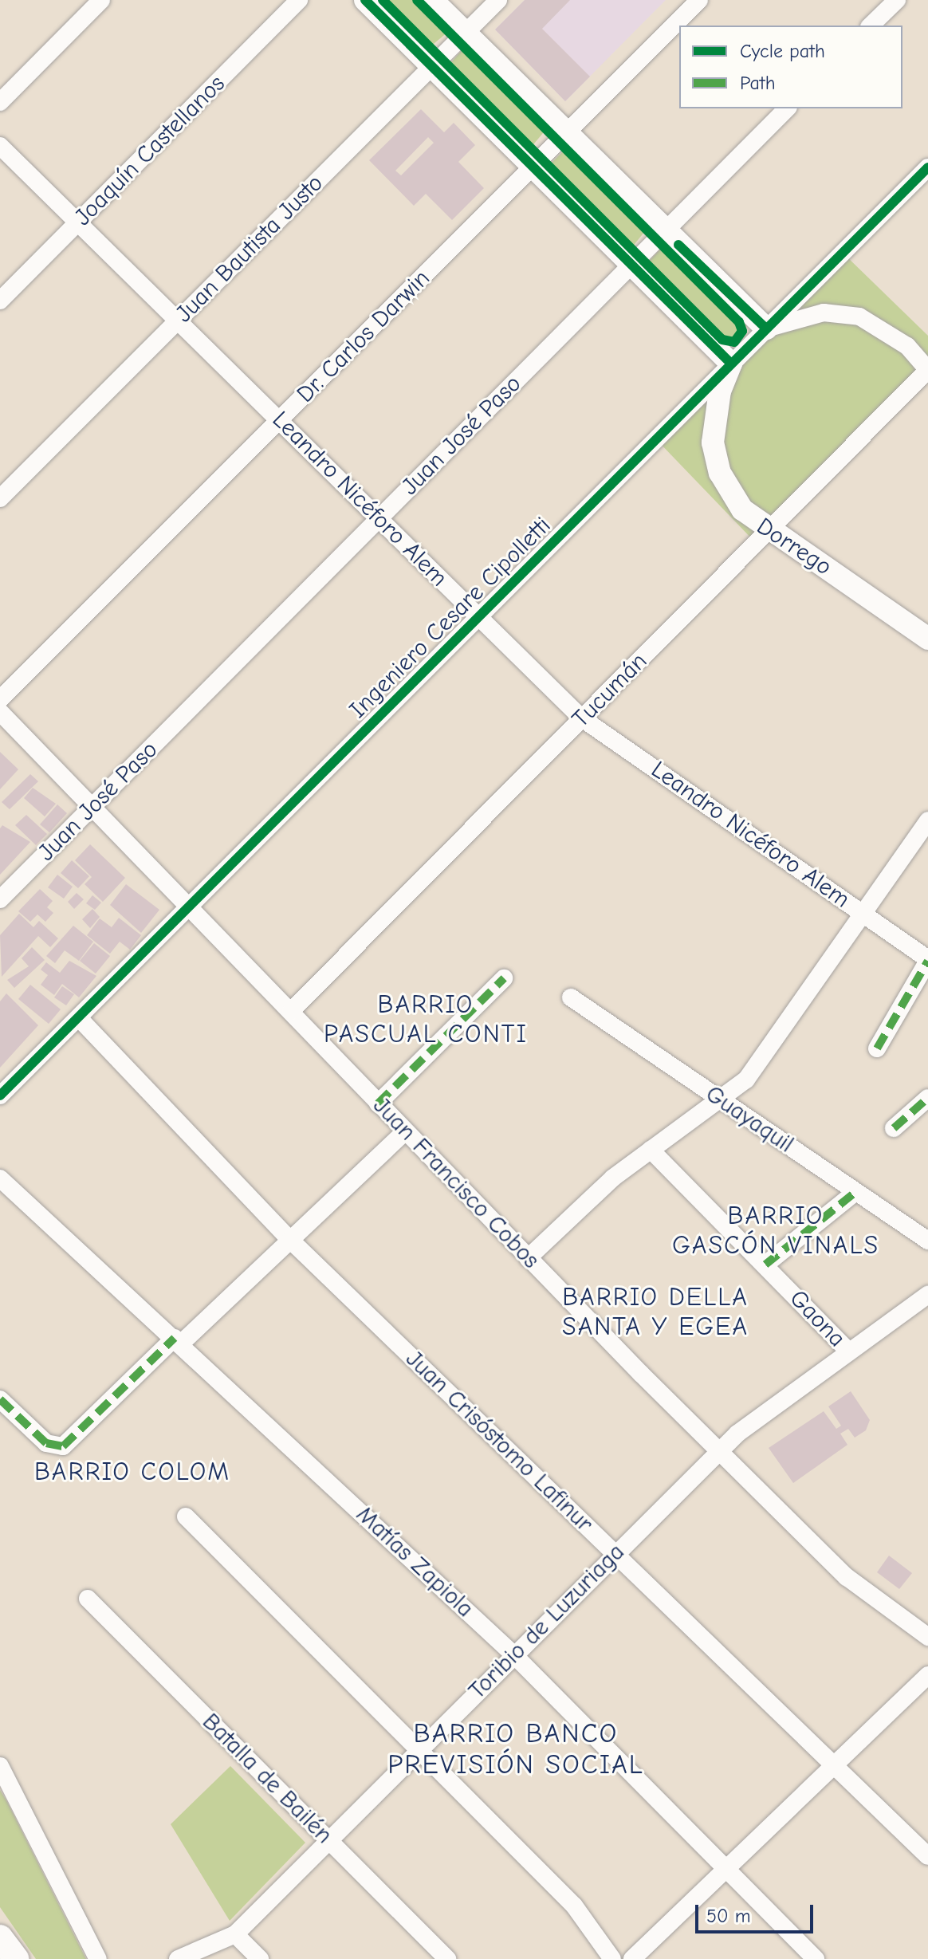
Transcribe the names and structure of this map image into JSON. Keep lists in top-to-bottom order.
{
  "streets": {
    "main road": ["Dorrego"],
    "street": [
      "Joaquín Castellanos",
      "Juan Bautista Justo",
      "Dr. Carlos Darwin",
      "Juan José Paso",
      "Leandro Nicéforo Alem",
      "Ingeniero Cesare Cipolletti",
      "Tucumán",
      "Guayaquil",
      "Juan Francisco Cobos",
      "Gaona",
      "Juan Crisóstomo Lafinur",
      "Matías Zapiola",
      "Toribio de Luzuriaga",
      "Batalla de Bailén"
    ]
  },
  "crossings": [
    ["Joaquín Castellanos", "Leandro Nicéforo Alem"],
    ["Juan Bautista Justo", "Leandro Nicéforo Alem"],
    ["Dr. Carlos Darwin", "Leandro Nicéforo Alem"],
    ["Juan José Paso", "Leandro Nicéforo Alem"],
    ["Juan José Paso", "Juan Francisco Cobos"],
    ["Leandro Nicéforo Alem", "Ingeniero Cesare Cipolletti"],
    ["Leandro Nicéforo Alem", "Tucumán"],
    ["Dorrego", "Ingeniero Cesare Cipolletti"],
    ["Dorrego", "Tucumán"],
    ["Ingeniero Cesare Cipolletti", "Juan Francisco Cobos"],
    ["Ingeniero Cesare Cipolletti", "Juan Crisóstomo Lafinur"],
    ["Tucumán", "Juan Francisco Cobos"],
    ["Juan Francisco Cobos", "Toribio de Luzuriaga"],
    ["Gaona", "Toribio de Luzuriaga"],
    ["Juan Crisóstomo Lafinur", "Toribio de Luzuriaga"],
    ["Matías Zapiola", "Toribio de Luzuriaga"],
    ["Toribio de Luzuriaga", "Batalla de Bailén"]
  ],
  "districts": [
    "BARRIO PASCUAL CONTI",
    "BARRIO GASCÓN VINALS",
    "BARRIO DELLA SANTA Y EGEA",
    "BARRIO COLOM",
    "BARRIO BANCO PREVISIÓN SOCIAL"
  ],
  "legend": ["Cycle path", "Path"],
  "scale_bar": "50 m"
}
